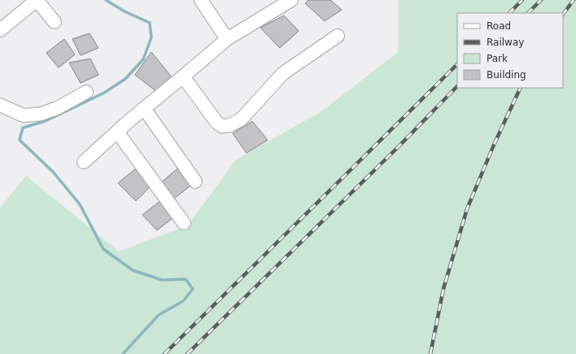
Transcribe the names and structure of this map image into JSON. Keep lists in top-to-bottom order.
{
  "legend": [
    "Road",
    "Railway",
    "Park",
    "Building"
  ]
}
